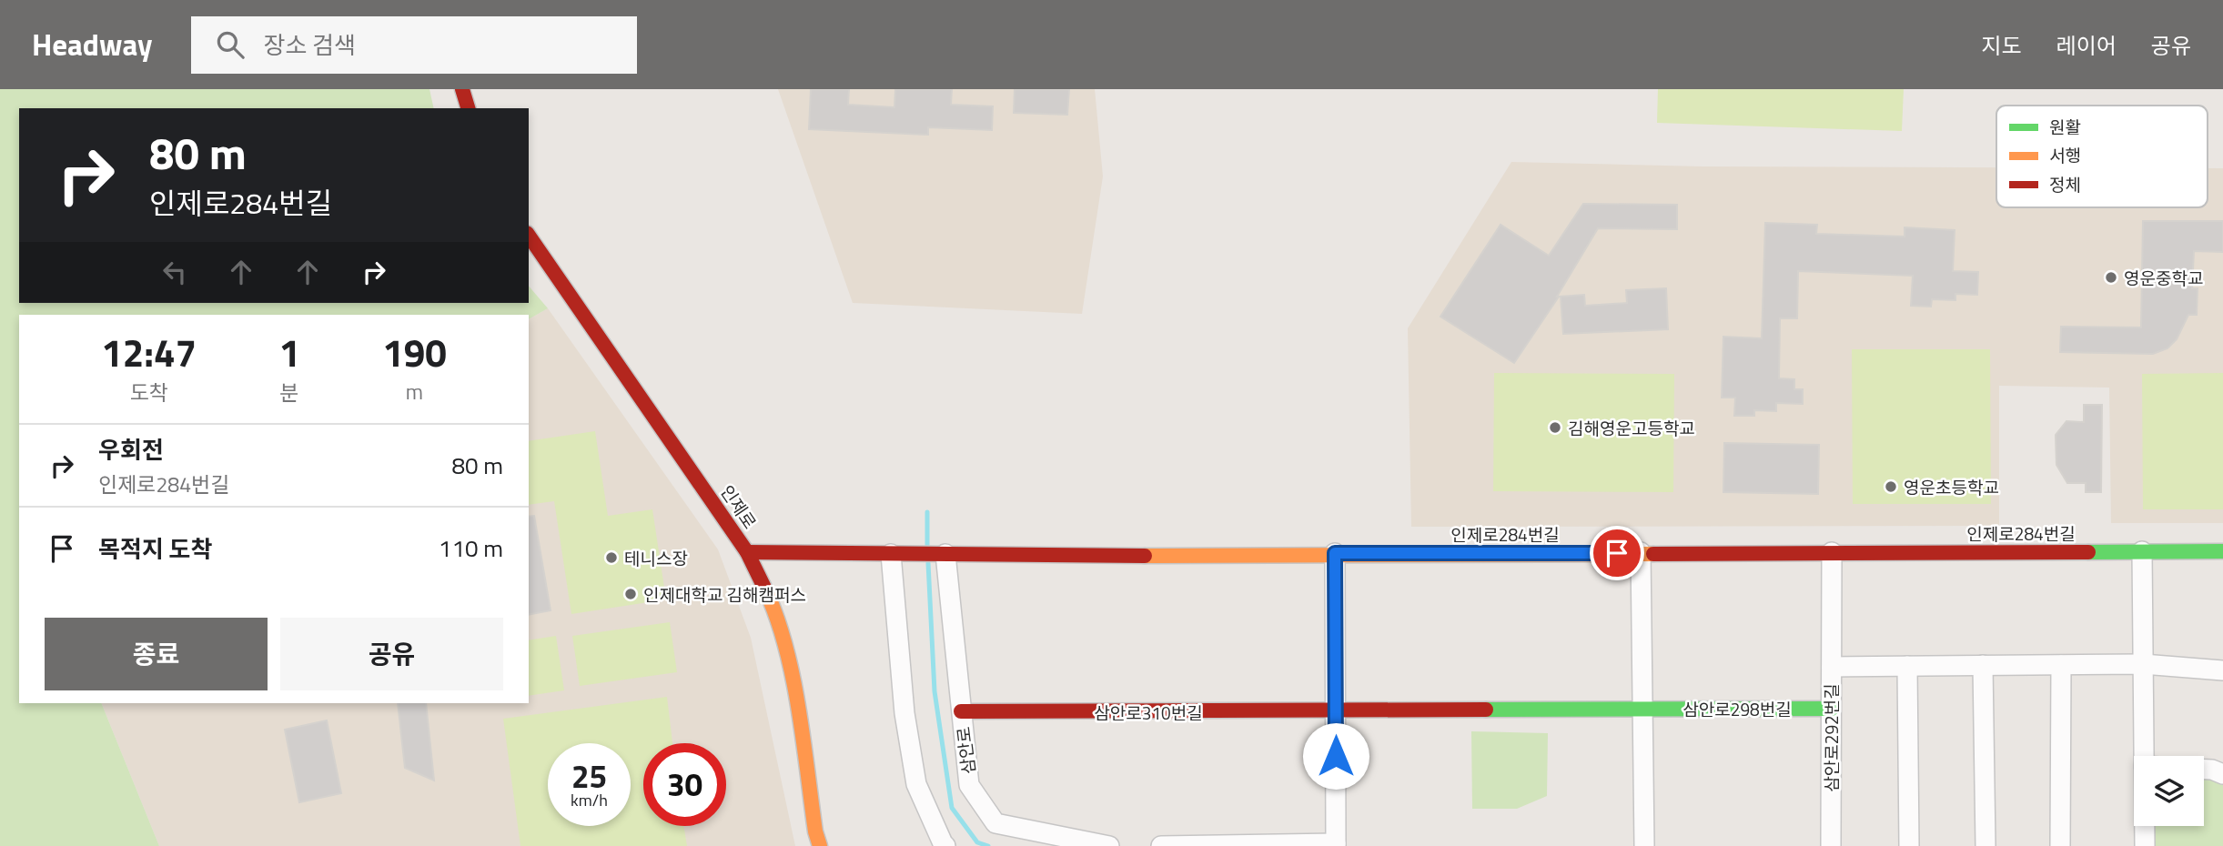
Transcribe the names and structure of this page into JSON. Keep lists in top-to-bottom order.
{
  "streets": {
    "street": [
      "인제로",
      "인제로284번길",
      "삼안로298번길",
      "삼안로310번길",
      "삼안로292번길",
      "삼안로"
    ]
  },
  "crossings": [
    ["인제로284번길", "삼안로"],
    ["삼안로298번길", "삼안로310번길"],
    ["삼안로298번길", "삼안로292번길"],
    ["삼안로310번길", "삼안로"]
  ],
  "places": [
    "영운중학교",
    "김해영운고등학교",
    "영운초등학교",
    "테니스장",
    "인제대학교 김해캠퍼스"
  ],
  "legend": ["원활", "서행", "정체"],
  "page": {
    "header": "Headway",
    "search": "장소 검색",
    "nav": ["지도", "레이어", "공유"],
    "turn": ["80 m", "인제로284번길"],
    "eta": [
      "12:47",
      "도착",
      "1",
      "분",
      "190",
      "m"
    ],
    "list": [
      {
        "name": "우회전",
        "note": "인제로284번길",
        "value": "80 m"
      },
      {
        "name": "목적지 도착",
        "value": "110 m"
      }
    ],
    "buttons": ["종료", "공유"],
    "speed": "25 km/h",
    "limit": "30"
  }
}
